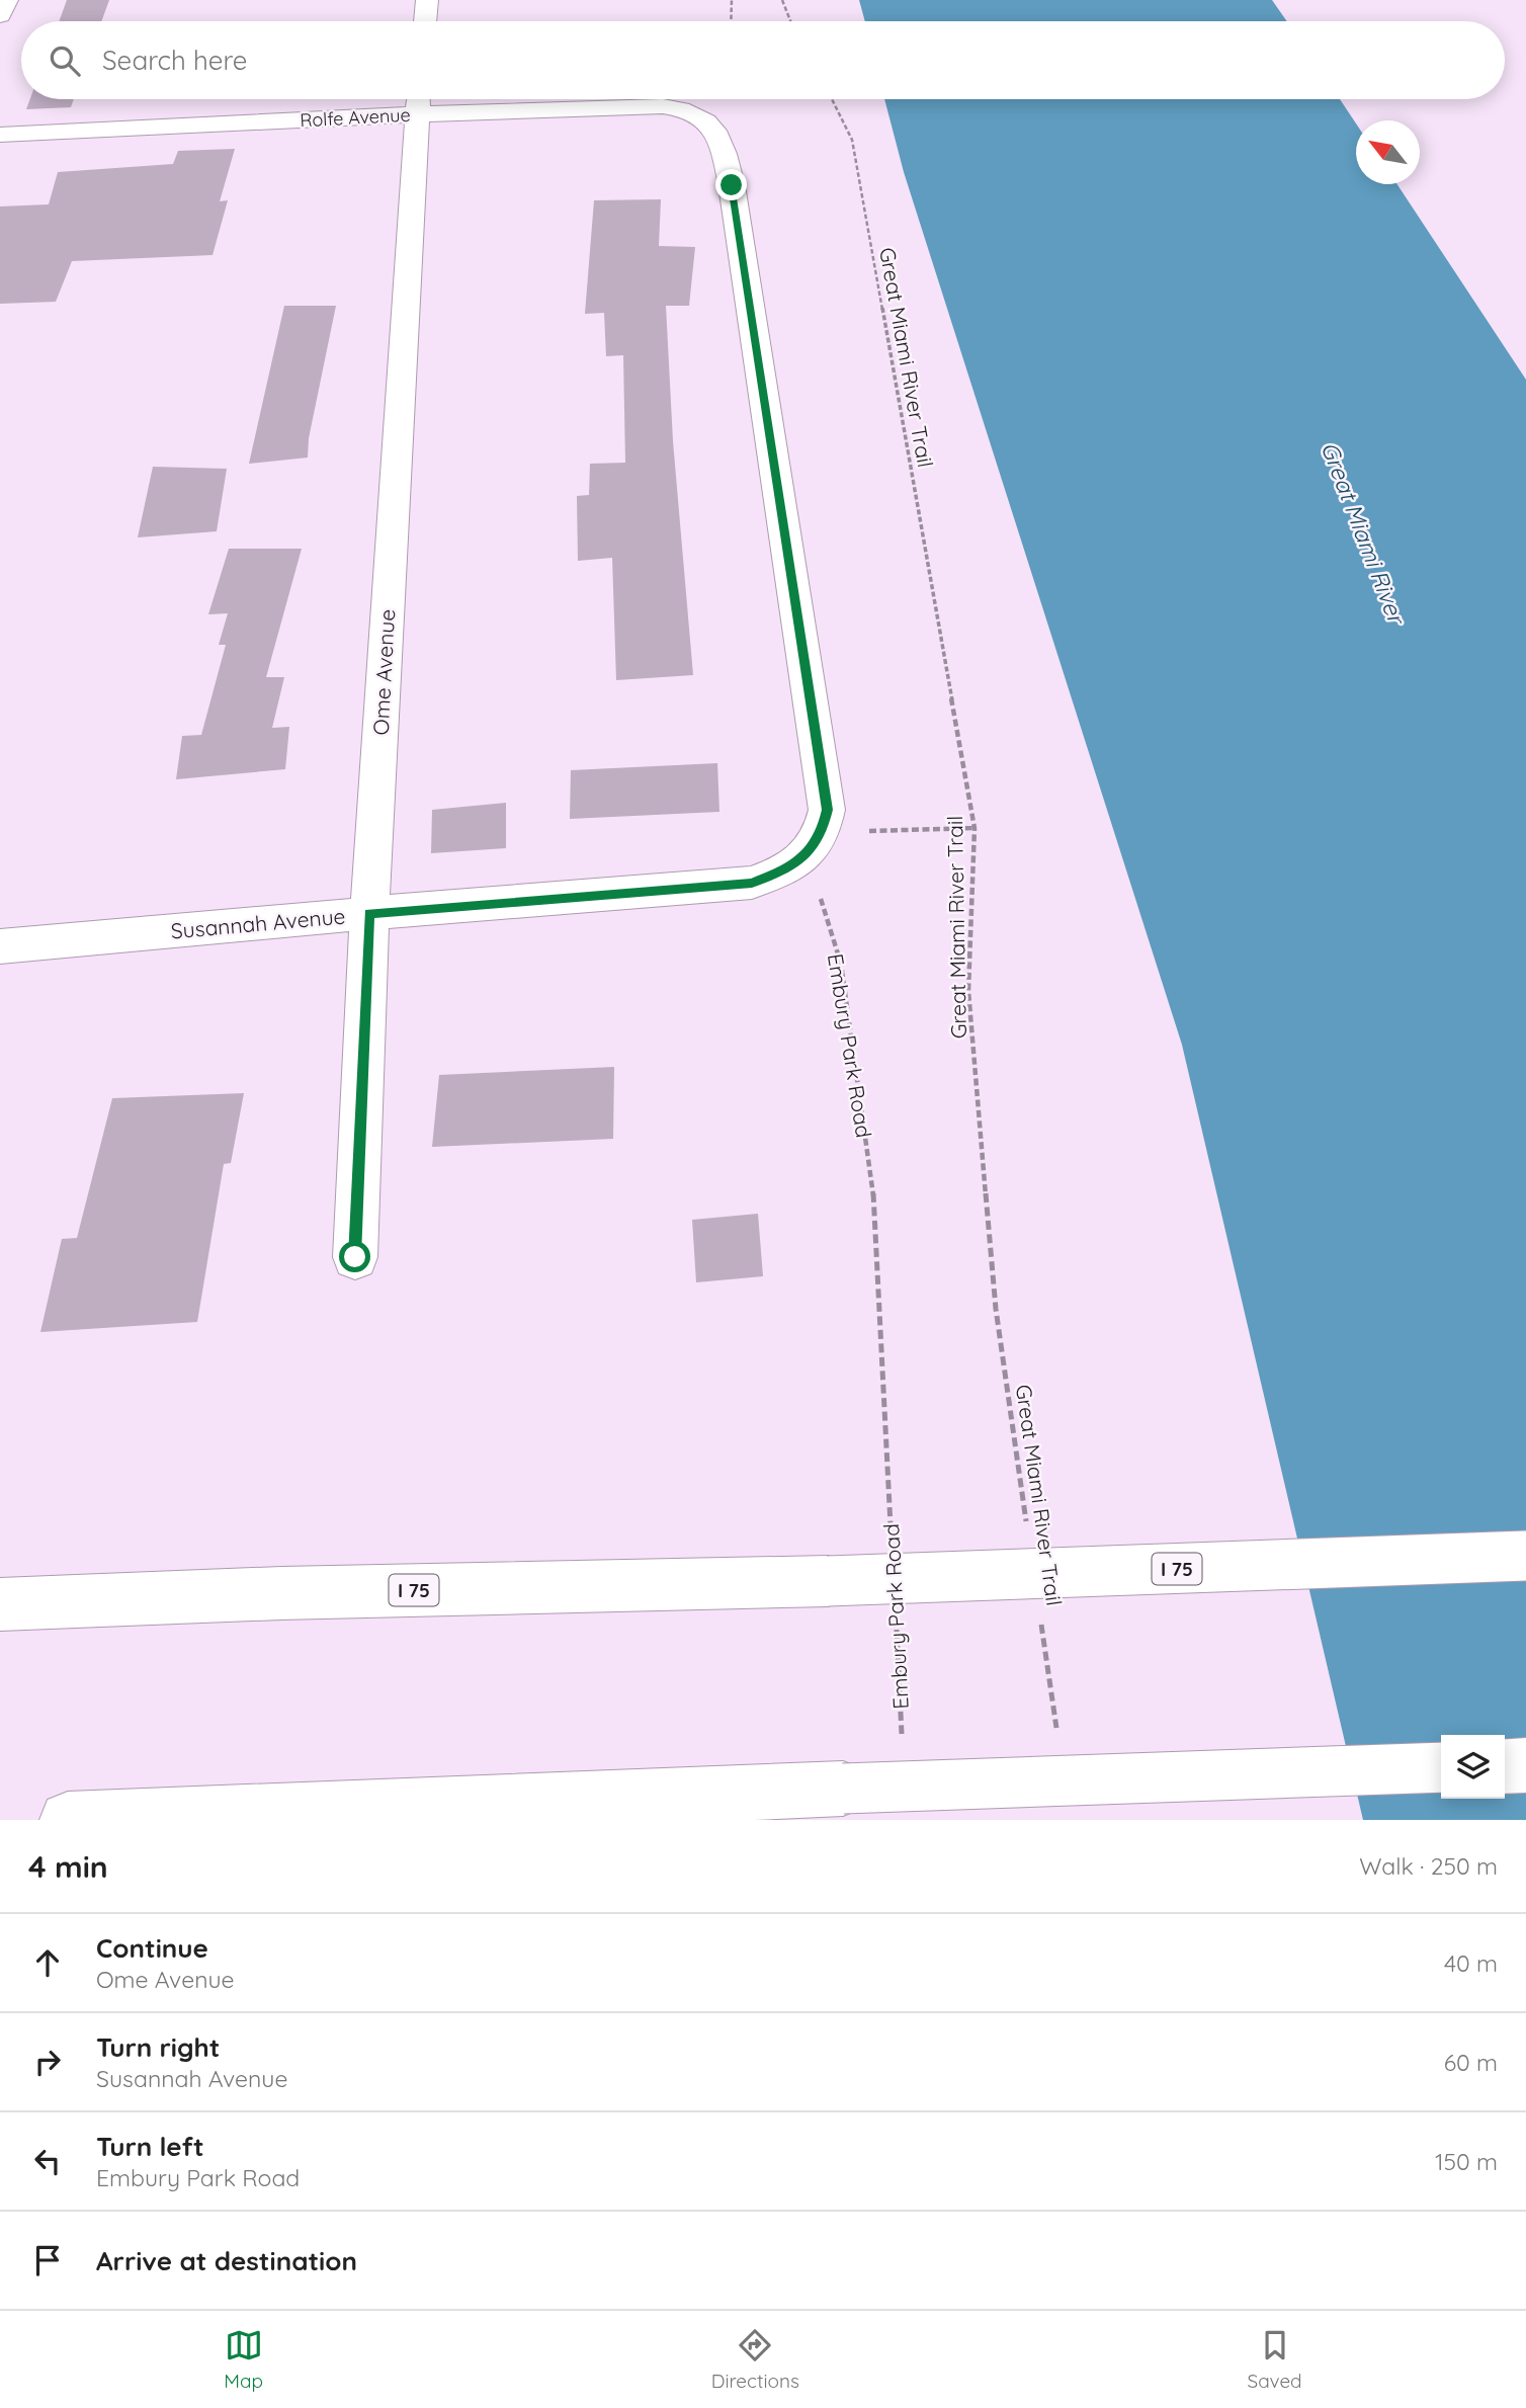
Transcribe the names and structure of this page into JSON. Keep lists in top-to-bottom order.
{
  "streets": {
    "main road": [
      "Rolfe Avenue",
      "Ome Avenue",
      "Susannah Avenue",
      "I 75"
    ],
    "path": ["Great Miami River Trail", "Embury Park Road"]
  },
  "crossings": [
    ["Rolfe Avenue", "Ome Avenue"],
    ["Rolfe Avenue", "Susannah Avenue"],
    ["Rolfe Avenue", "Embury Park Road"],
    ["Ome Avenue", "Susannah Avenue"],
    ["Susannah Avenue", "Embury Park Road"]
  ],
  "water": ["Great Miami River"],
  "north": "top left",
  "page": {
    "search": "Search here",
    "heading": ["4 min", "Walk · 250 m"],
    "list": [
      ["Continue", "Ome Avenue", "40 m"],
      ["Turn right", "Susannah Avenue", "60 m"],
      ["Turn left", "Embury Park Road", "150 m"],
      "Arrive at destination"
    ],
    "nav": ["Map", "Directions", "Saved"]
  }
}
